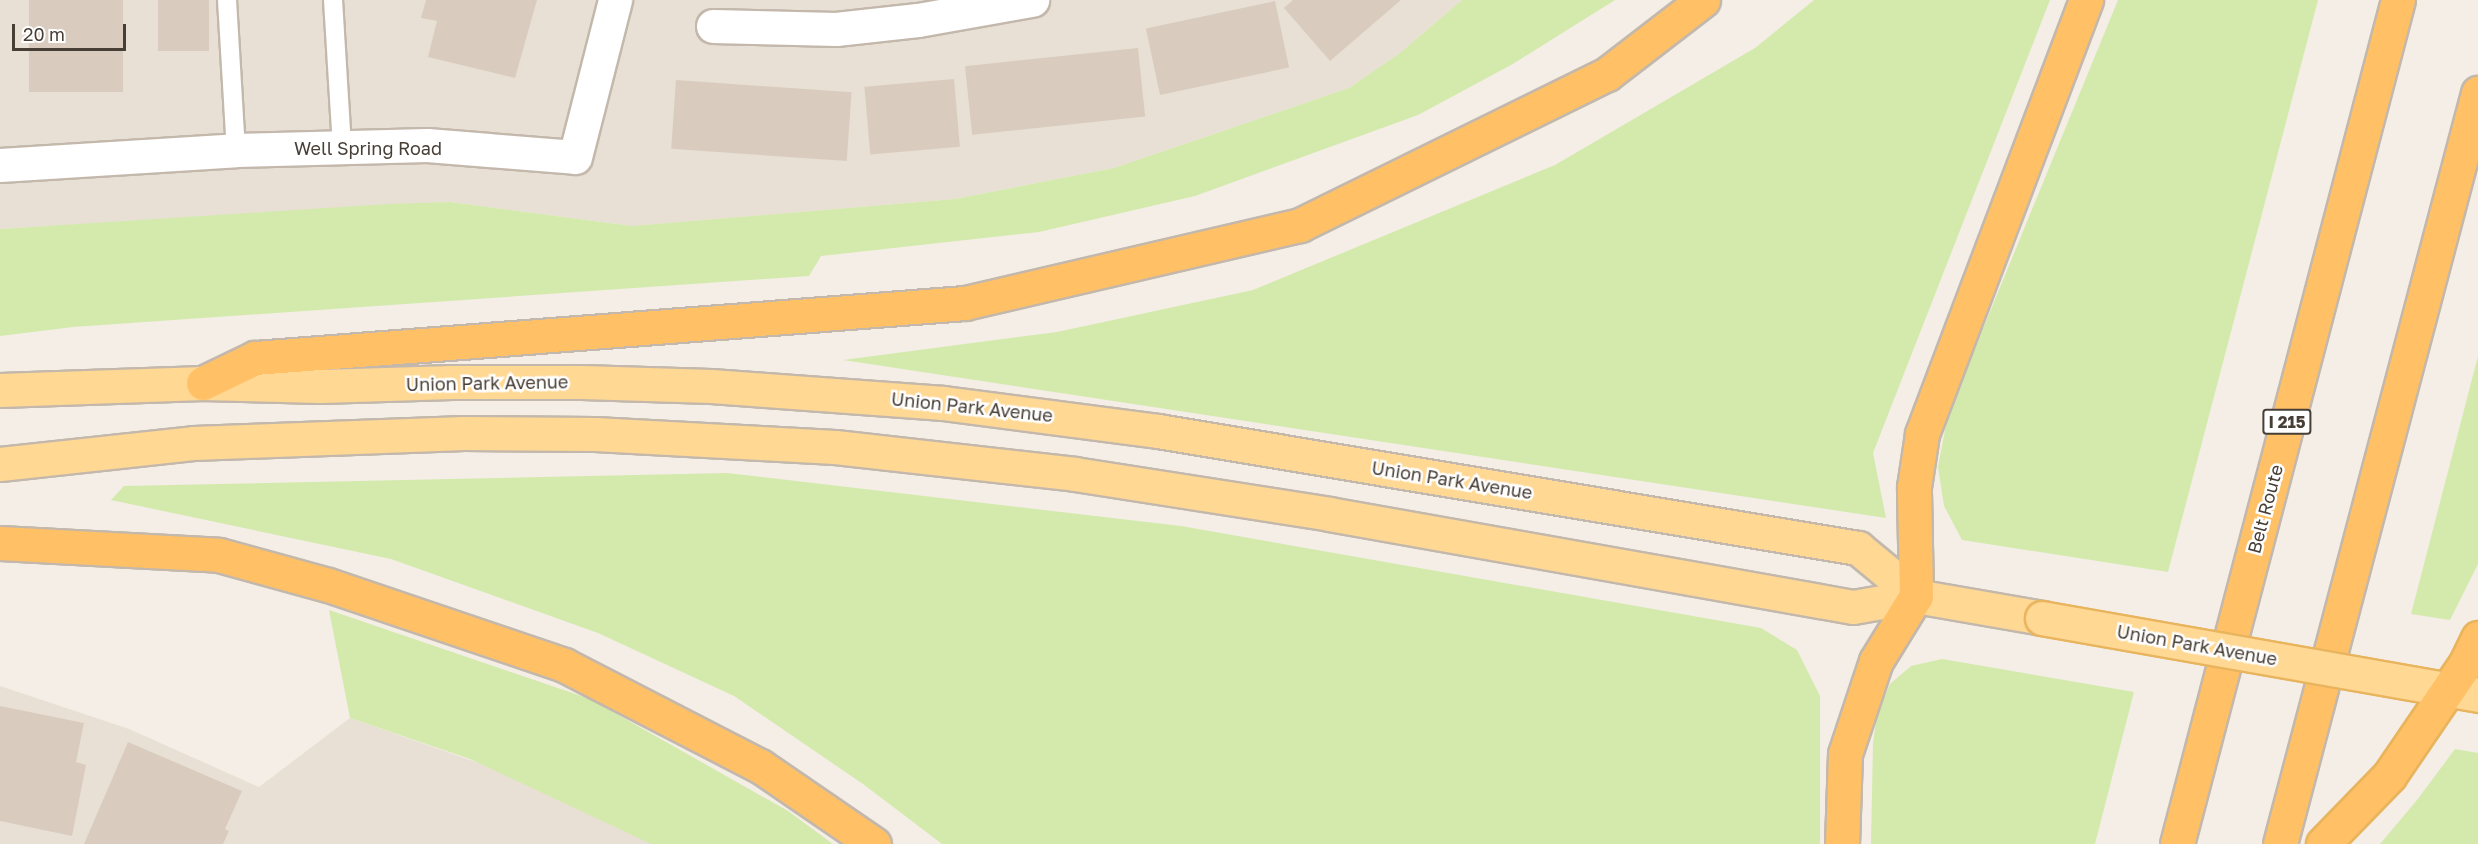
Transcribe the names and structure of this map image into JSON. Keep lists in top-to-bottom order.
{
  "streets": {
    "highway": ["I 215", "Belt Route"],
    "main road": ["Union Park Avenue"],
    "street": ["Well Spring Road"]
  },
  "scale_bar": "20 m"
}
